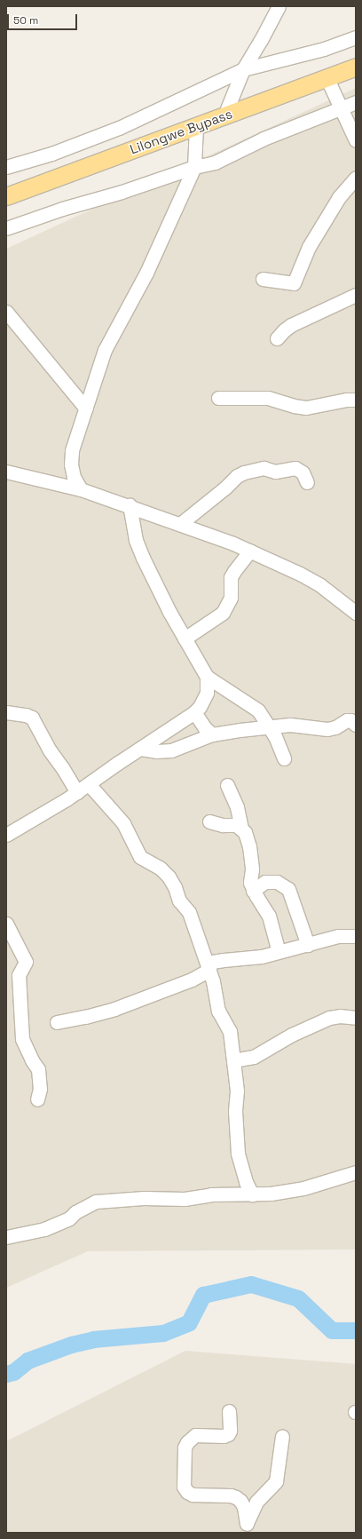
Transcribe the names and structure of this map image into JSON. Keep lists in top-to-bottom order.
{
  "streets": {
    "main road": ["Lilongwe Bypass"]
  },
  "scale_bar": "50 m"
}
